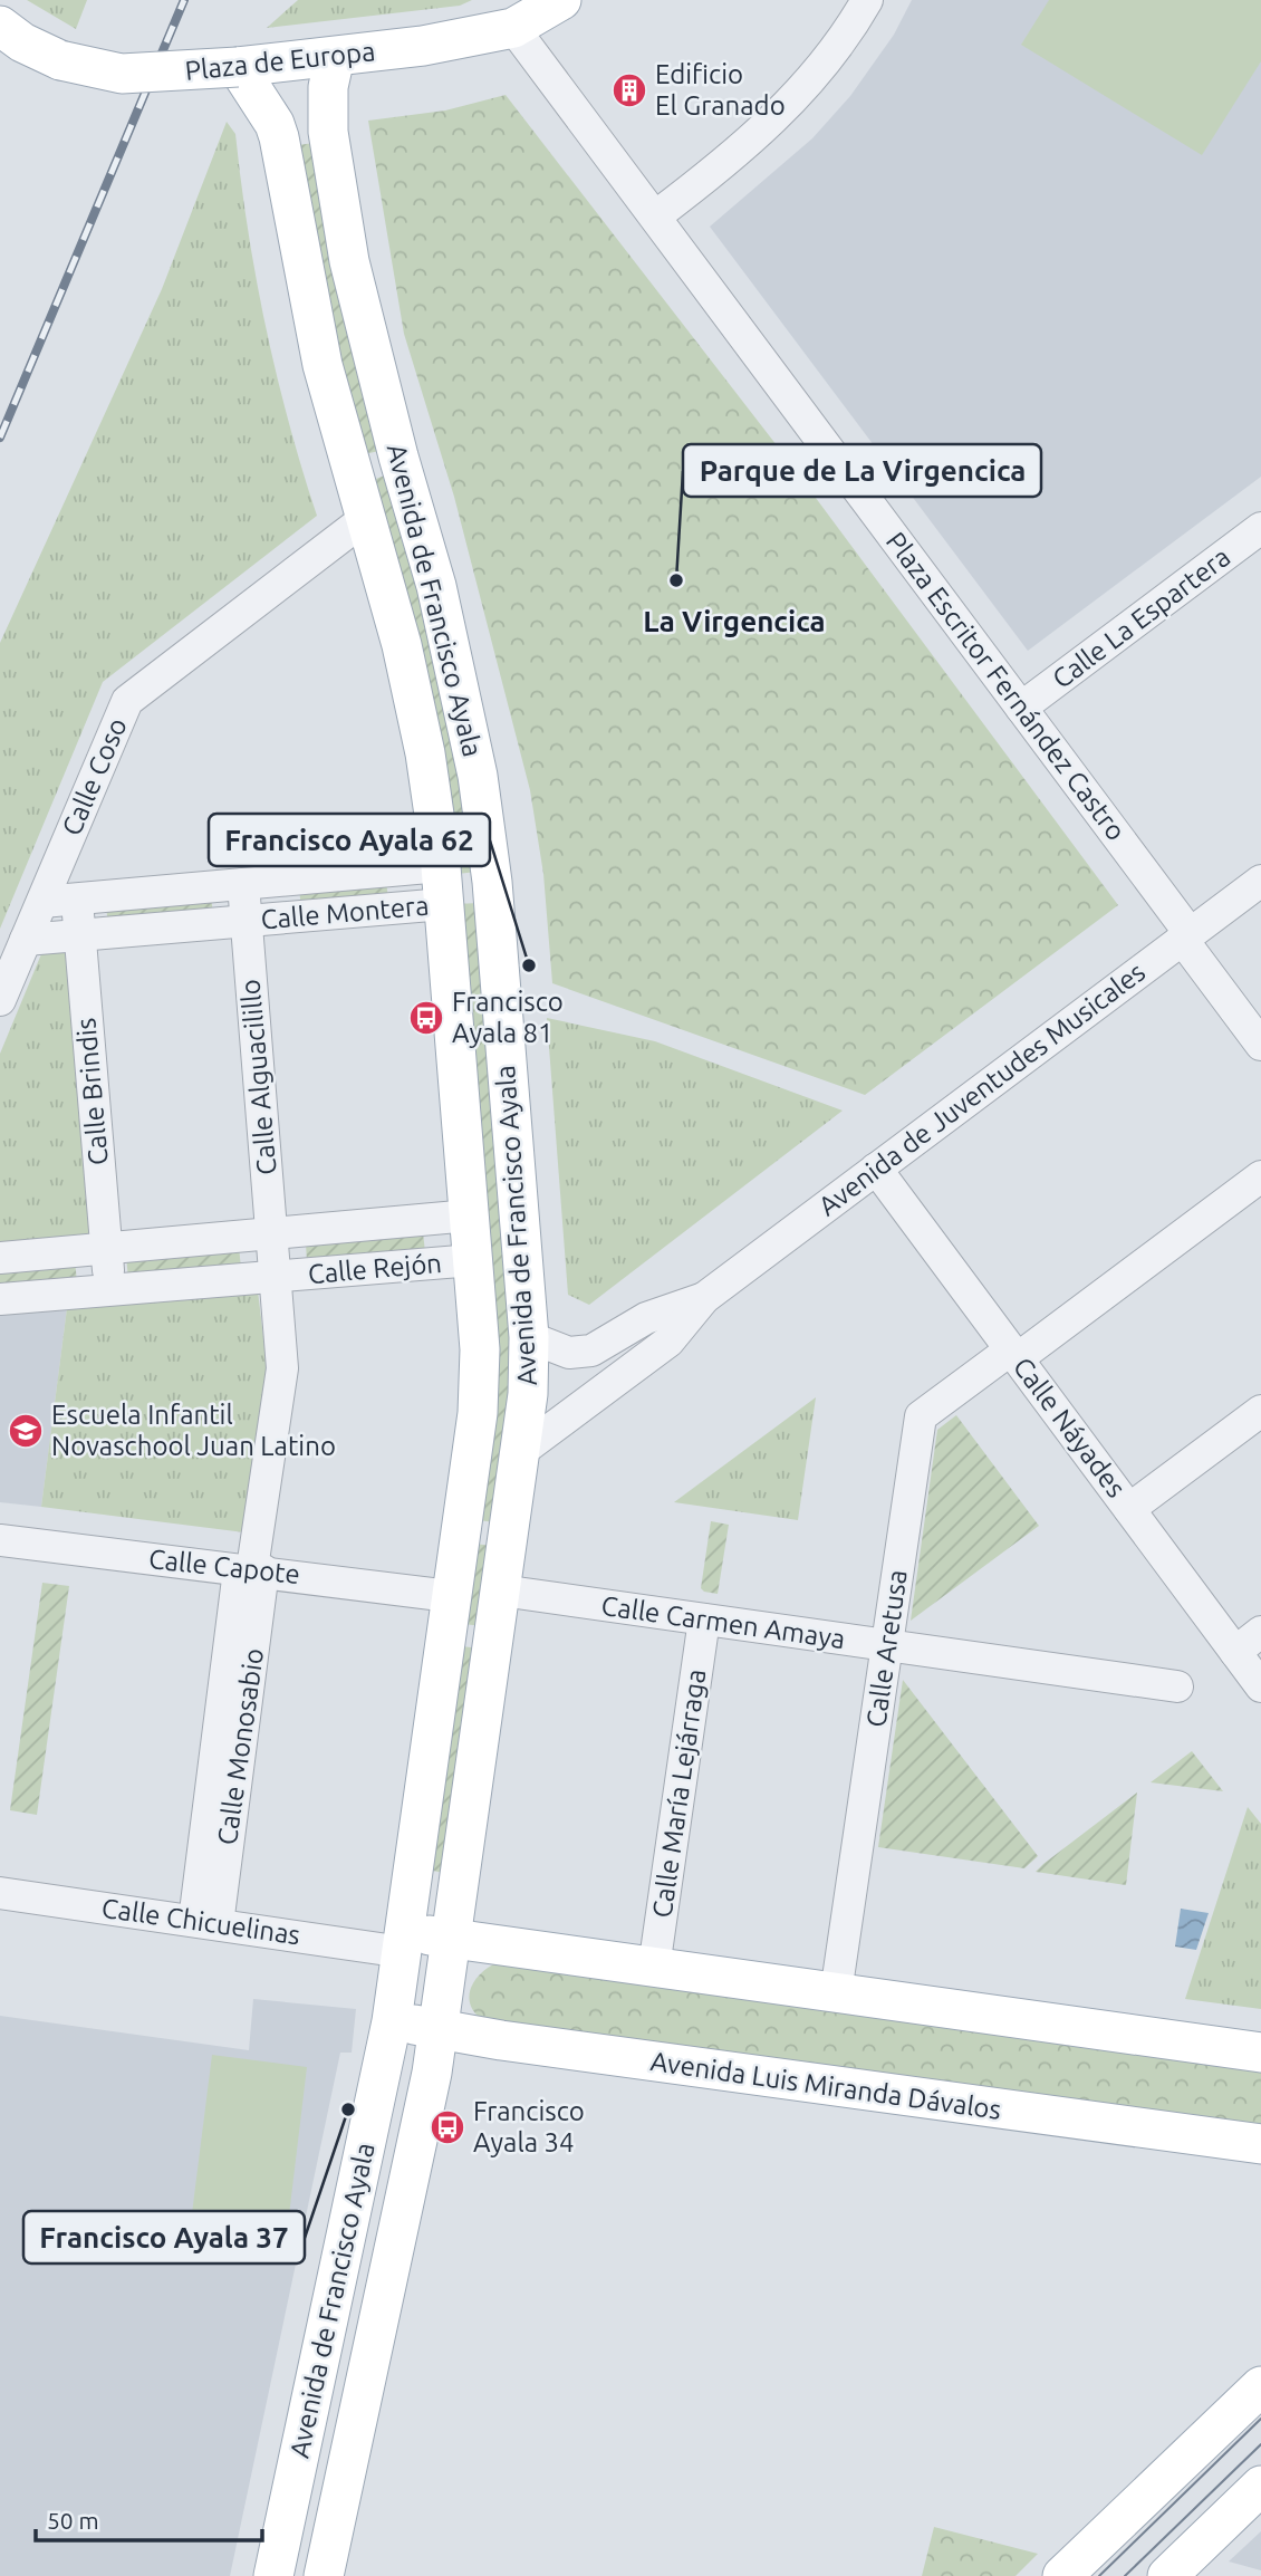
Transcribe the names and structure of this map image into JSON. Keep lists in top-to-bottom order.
{
  "streets": {
    "main road": ["Plaza de Europa", "Avenida de Francisco Ayala", "Avenida Luis Miranda Dávalos"],
    "street": [
      "Calle La Espartera",
      "Plaza Escritor Fernández Castro",
      "Calle Coso",
      "Calle Montera",
      "Calle Alguacilillo",
      "Avenida de Juventudes Musicales",
      "Calle Brindis",
      "Calle Rejón",
      "Calle Náyades",
      "Calle Capote",
      "Calle Carmen Amaya",
      "Calle Aretusa",
      "Calle Monosabio",
      "Calle María Lejárraga",
      "Calle Chicuelinas"
    ]
  },
  "crossings": [
    ["Plaza de Europa", "Avenida de Francisco Ayala"],
    ["Plaza de Europa", "Plaza Escritor Fernández Castro"],
    ["Avenida de Francisco Ayala", "Calle Coso"],
    ["Avenida de Francisco Ayala", "Calle Montera"],
    ["Avenida de Francisco Ayala", "Avenida de Juventudes Musicales"],
    ["Avenida de Francisco Ayala", "Calle Rejón"],
    ["Avenida de Francisco Ayala", "Calle Capote"],
    ["Avenida de Francisco Ayala", "Calle Carmen Amaya"],
    ["Avenida de Francisco Ayala", "Calle Chicuelinas"],
    ["Avenida de Francisco Ayala", "Avenida Luis Miranda Dávalos"],
    ["Calle La Espartera", "Plaza Escritor Fernández Castro"],
    ["Plaza Escritor Fernández Castro", "Avenida de Juventudes Musicales"],
    ["Calle Coso", "Calle Montera"],
    ["Calle Montera", "Calle Alguacilillo"],
    ["Calle Montera", "Calle Brindis"],
    ["Calle Alguacilillo", "Calle Rejón"],
    ["Avenida de Juventudes Musicales", "Calle Náyades"],
    ["Calle Brindis", "Calle Rejón"],
    ["Calle Rejón", "Calle Monosabio"],
    ["Calle Náyades", "Calle Aretusa"],
    ["Calle Capote", "Calle Monosabio"],
    ["Calle Carmen Amaya", "Calle Aretusa"],
    ["Calle Carmen Amaya", "Calle María Lejárraga"],
    ["Calle Monosabio", "Calle Chicuelinas"]
  ],
  "districts": ["La Virgencica"],
  "places": {
    "building": ["Edificio El Granado"],
    "other": ["Parque de La Virgencica", "Francisco Ayala 62", "Francisco Ayala 37"],
    "bus stop": ["Francisco Ayala 81", "Francisco Ayala 34"],
    "school or university": ["Escuela Infantil Novaschool Juan Latino"]
  },
  "scale_bar": "50 m"
}
